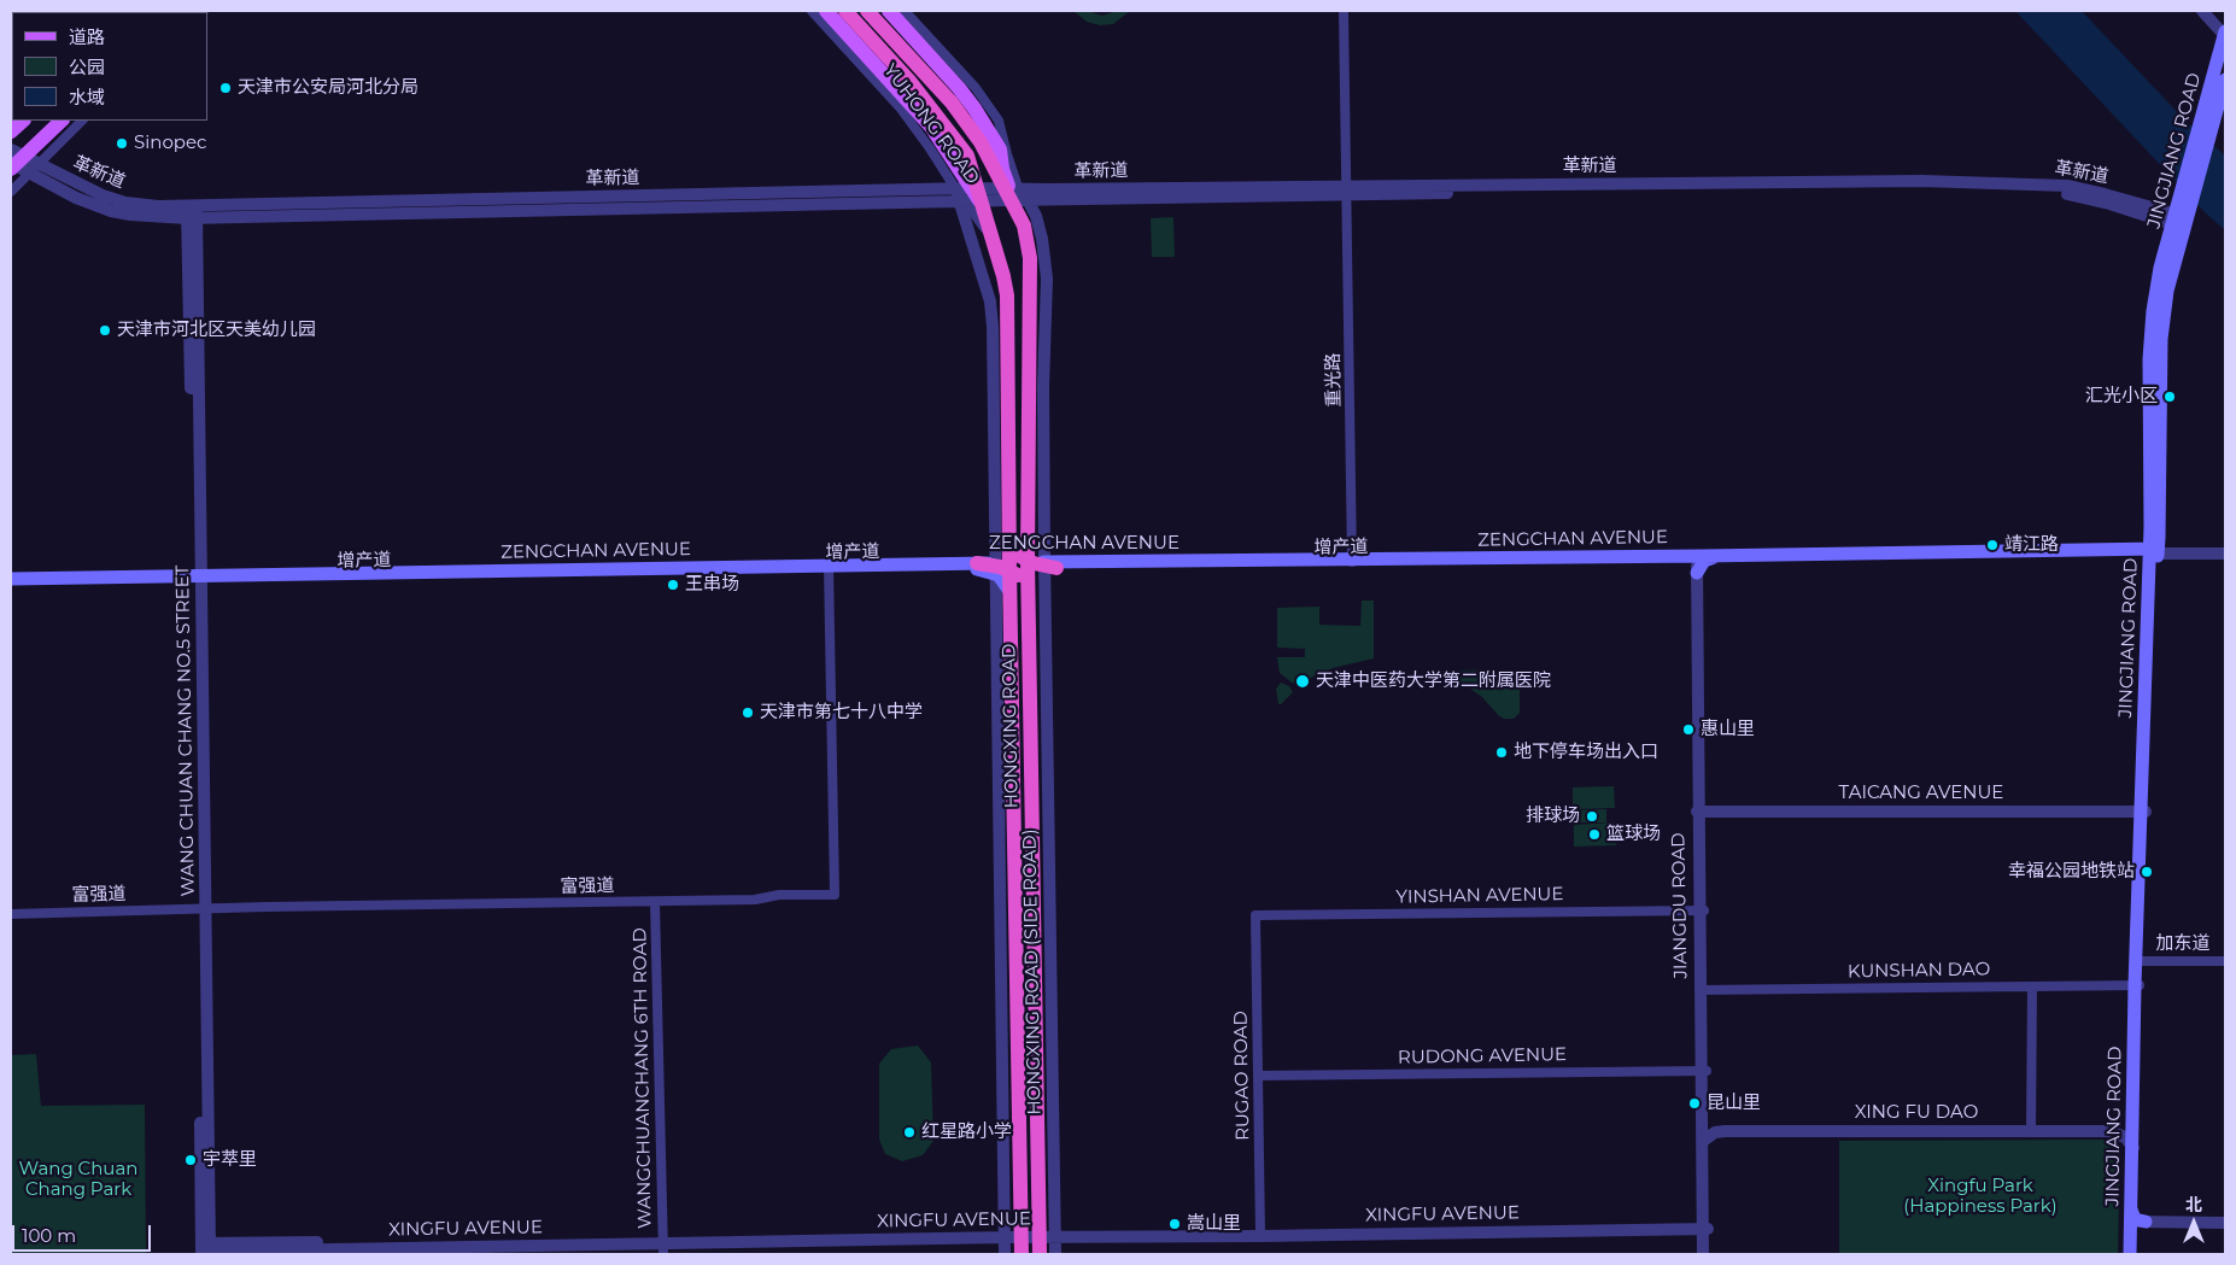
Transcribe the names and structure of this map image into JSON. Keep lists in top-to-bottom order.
{
  "streets": {
    "highway": ["YUHONG ROAD", "HONGXING ROAD"],
    "main road": ["JINGJIANG ROAD", "ZENGCHAN AVENUE", "增产道"],
    "street": [
      "革新道",
      "重光路",
      "WANG CHUAN CHANG NO.5 STREET",
      "TAICANG AVENUE",
      "富强道",
      "YINSHAN AVENUE",
      "JIANGDU ROAD",
      "加东道",
      "KUNSHAN DAO",
      "HONGXING ROAD (SIDE ROAD)",
      "RUDONG AVENUE",
      "RUGAO ROAD",
      "WANGCHUANCHANG 6TH ROAD",
      "XING FU DAO",
      "XINGFU AVENUE"
    ]
  },
  "crossings": [
    ["YUHONG ROAD", "革新道"],
    ["YUHONG ROAD", "HONGXING ROAD"],
    ["YUHONG ROAD", "HONGXING ROAD (SIDE ROAD)"],
    ["JINGJIANG ROAD", "革新道"],
    ["JINGJIANG ROAD", "ZENGCHAN AVENUE"],
    ["JINGJIANG ROAD", "TAICANG AVENUE"],
    ["JINGJIANG ROAD", "加东道"],
    ["JINGJIANG ROAD", "KUNSHAN DAO"],
    ["JINGJIANG ROAD", "XING FU DAO"],
    ["革新道", "重光路"],
    ["革新道", "HONGXING ROAD"],
    ["革新道", "WANG CHUAN CHANG NO.5 STREET"],
    ["革新道", "HONGXING ROAD (SIDE ROAD)"],
    ["重光路", "ZENGCHAN AVENUE"],
    ["重光路", "增产道"],
    ["ZENGCHAN AVENUE", "增产道"],
    ["ZENGCHAN AVENUE", "富强道"],
    ["ZENGCHAN AVENUE", "JIANGDU ROAD"],
    ["增产道", "HONGXING ROAD"],
    ["增产道", "WANG CHUAN CHANG NO.5 STREET"],
    ["增产道", "富强道"],
    ["增产道", "HONGXING ROAD (SIDE ROAD)"],
    ["HONGXING ROAD", "HONGXING ROAD (SIDE ROAD)"],
    ["HONGXING ROAD", "XINGFU AVENUE"],
    ["WANG CHUAN CHANG NO.5 STREET", "富强道"],
    ["WANG CHUAN CHANG NO.5 STREET", "XINGFU AVENUE"],
    ["TAICANG AVENUE", "JIANGDU ROAD"],
    ["富强道", "WANGCHUANCHANG 6TH ROAD"],
    ["YINSHAN AVENUE", "JIANGDU ROAD"],
    ["YINSHAN AVENUE", "RUGAO ROAD"],
    ["JIANGDU ROAD", "KUNSHAN DAO"],
    ["JIANGDU ROAD", "RUDONG AVENUE"],
    ["JIANGDU ROAD", "XING FU DAO"],
    ["JIANGDU ROAD", "XINGFU AVENUE"],
    ["HONGXING ROAD (SIDE ROAD)", "XINGFU AVENUE"],
    ["RUDONG AVENUE", "RUGAO ROAD"],
    ["RUGAO ROAD", "XINGFU AVENUE"],
    ["WANGCHUANCHANG 6TH ROAD", "XINGFU AVENUE"]
  ],
  "parks": ["Wang Chuan Chang Park", "Xingfu Park (Happiness Park)"],
  "places": [
    "天津市公安局河北分局",
    "Sinopec",
    "天津市河北区天美幼儿园",
    "汇光小区",
    "靖江路",
    "王串场",
    "天津中医药大学第二附属医院",
    "天津市第七十八中学",
    "惠山里",
    "地下停车场出入口",
    "排球场",
    "篮球场",
    "幸福公园地铁站",
    "昆山里",
    "红星路小学",
    "宇萃里",
    "嵩山里"
  ],
  "legend": ["道路", "公园", "水域"],
  "scale_bar": "100 m",
  "north": "top"
}
